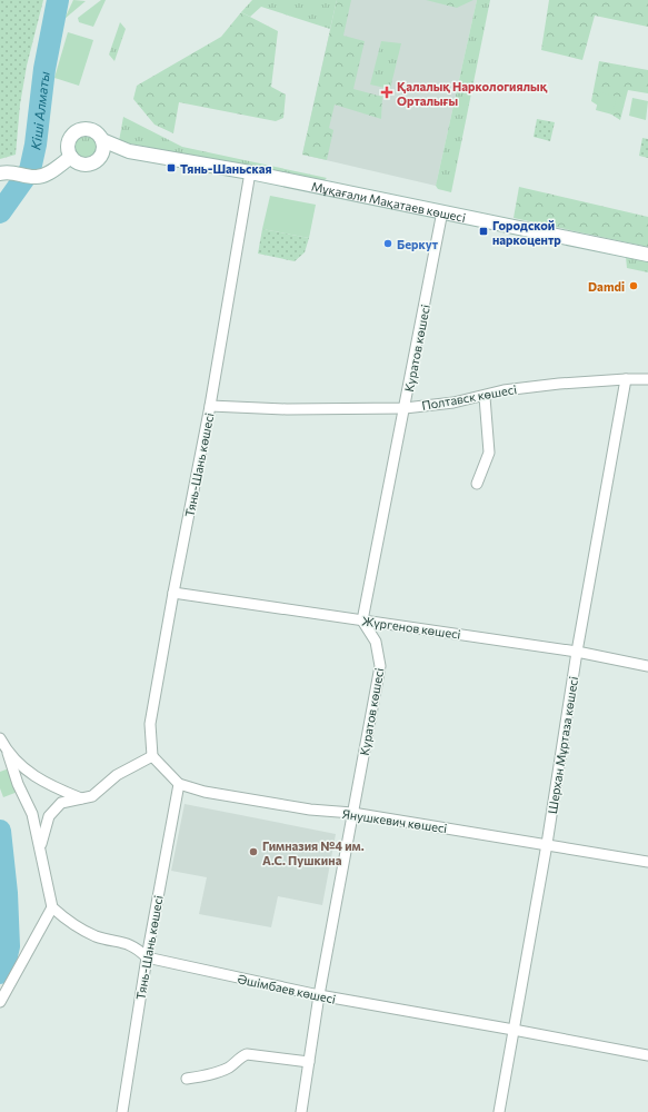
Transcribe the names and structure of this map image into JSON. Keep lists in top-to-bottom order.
{
  "streets": {
    "street": [
      "Мұқағали Мақатаев көшесі",
      "Куратов көшесі",
      "Полтавск көшесі",
      "Тянь-Шань көшесі",
      "Жүргенов көшесі",
      "Шерхан Мұртаза көшесі",
      "Янушкевич көшесі",
      "Әшімбаев көшесі"
    ]
  },
  "crossings": [
    ["Мұқағали Мақатаев көшесі", "Куратов көшесі"],
    ["Мұқағали Мақатаев көшесі", "Тянь-Шань көшесі"],
    ["Куратов көшесі", "Полтавск көшесі"],
    ["Куратов көшесі", "Жүргенов көшесі"],
    ["Куратов көшесі", "Янушкевич көшесі"],
    ["Куратов көшесі", "Әшімбаев көшесі"],
    ["Полтавск көшесі", "Тянь-Шань көшесі"],
    ["Полтавск көшесі", "Шерхан Мұртаза көшесі"],
    ["Тянь-Шань көшесі", "Жүргенов көшесі"],
    ["Тянь-Шань көшесі", "Янушкевич көшесі"],
    ["Тянь-Шань көшесі", "Әшімбаев көшесі"],
    ["Жүргенов көшесі", "Шерхан Мұртаза көшесі"],
    ["Шерхан Мұртаза көшесі", "Янушкевич көшесі"],
    ["Шерхан Мұртаза көшесі", "Әшімбаев көшесі"]
  ],
  "water": ["Кіші Алматы"],
  "places": {
    "health": ["Қалалық Наркологиялық Орталығы"],
    "transit": ["Тянь-Шаньская", "Городской наркоцентр"],
    "other": ["Беркут", "Damdi", "Гимназия №4 им. А.С. Пушкина"]
  }
}
